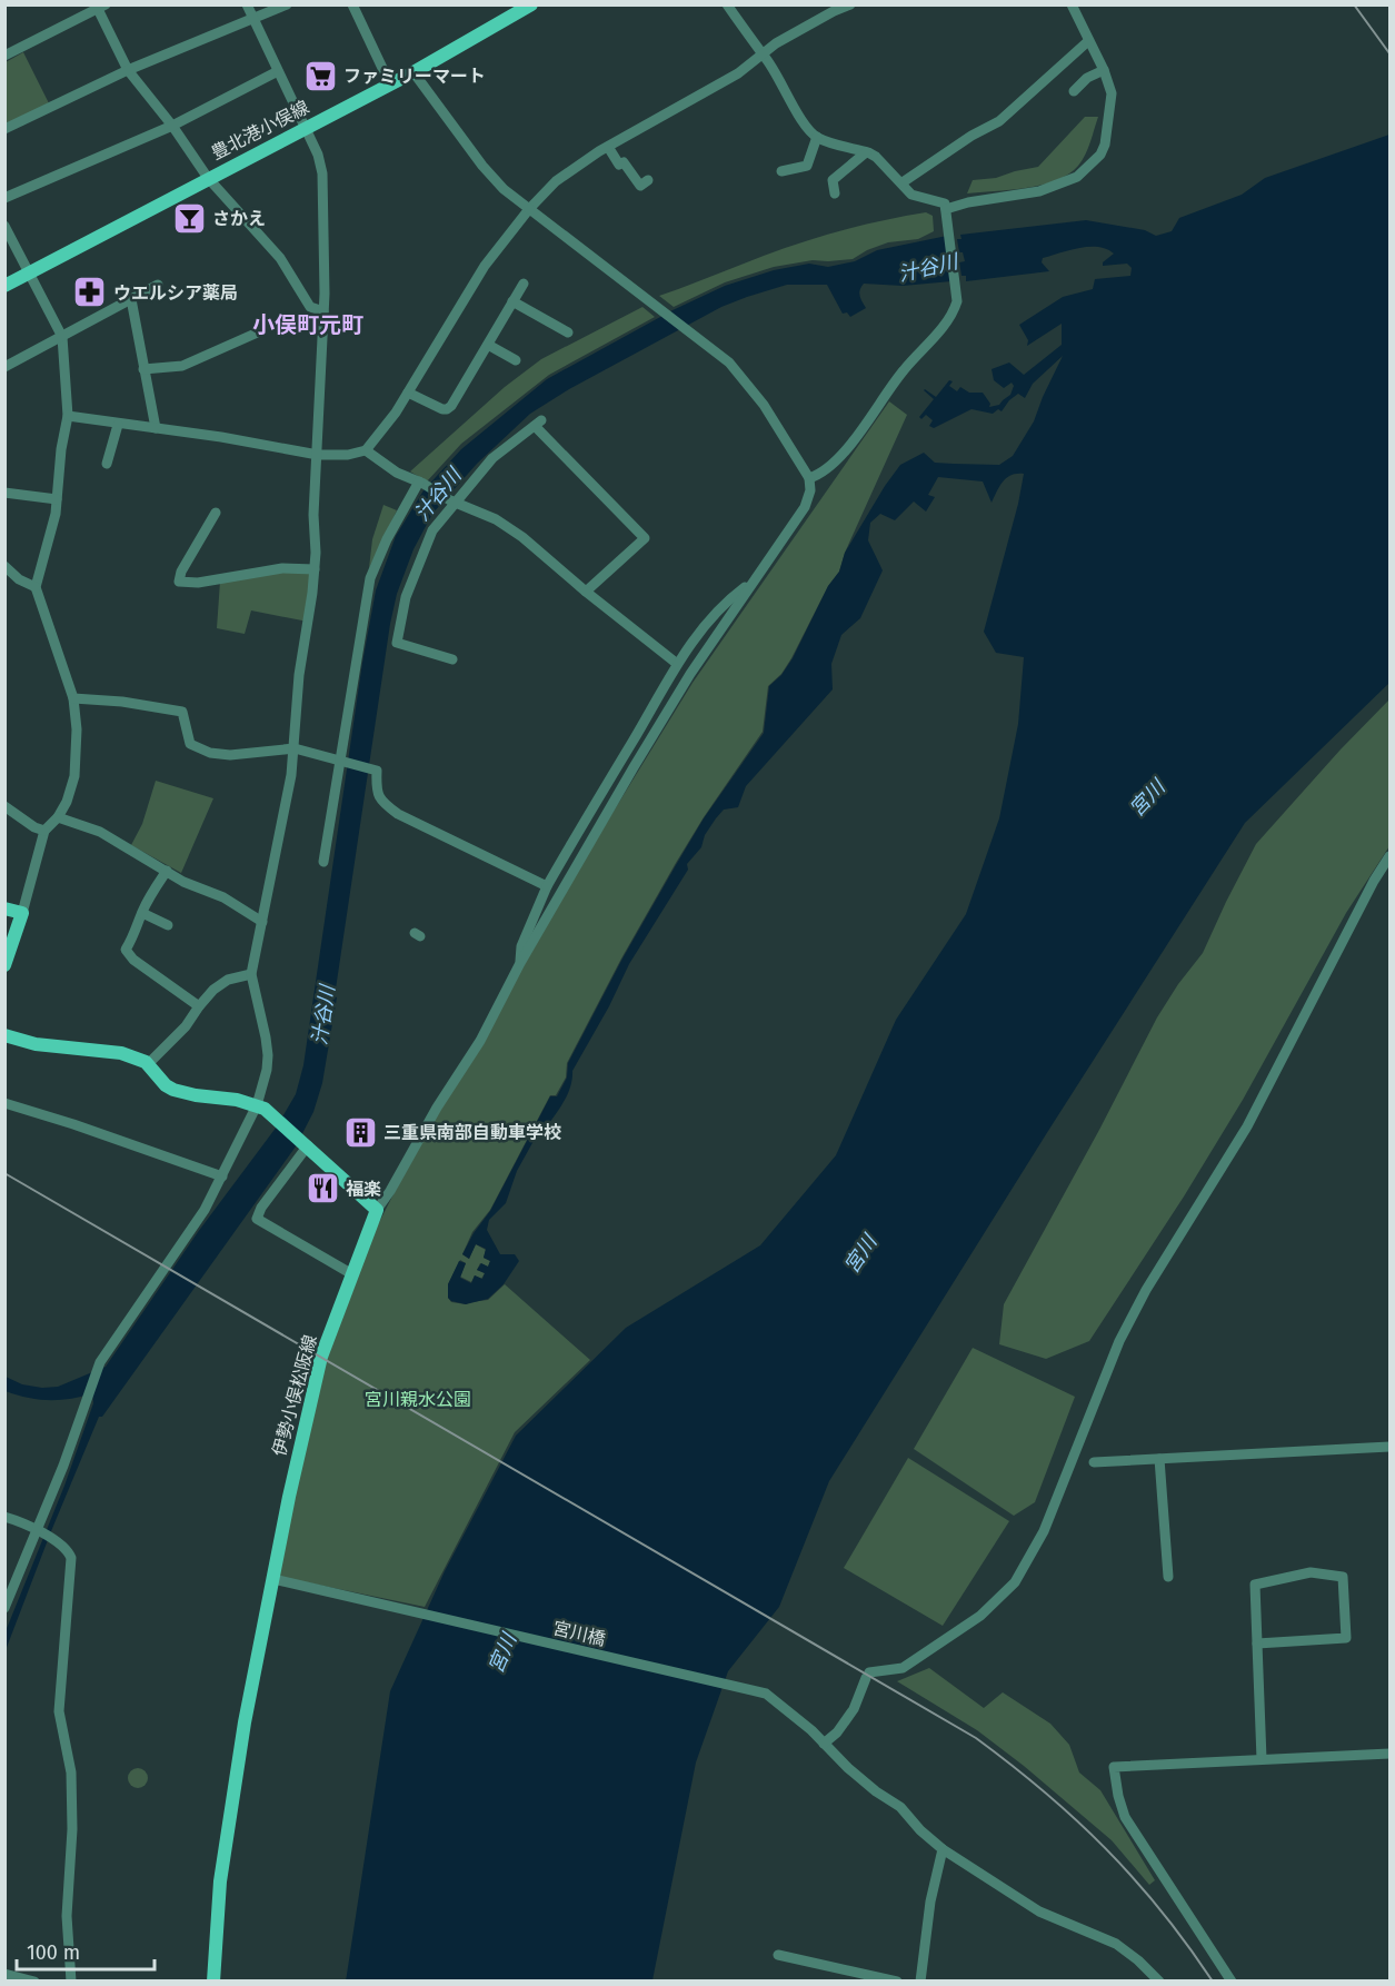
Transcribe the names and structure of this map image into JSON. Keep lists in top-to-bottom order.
{
  "streets": {
    "main road": ["豊北港小俣線", "伊勢小俣松阪線"],
    "street": ["宮川橋"]
  },
  "crossings": [
    ["伊勢小俣松阪線", "宮川橋"]
  ],
  "districts": ["小俣町元町"],
  "water": ["汁谷川", "宮川"],
  "parks": ["宮川親水公園"],
  "places": {
    "supermarket": ["ファミリーマート"],
    "bar": ["さかえ"],
    "pharmacy": ["ウエルシア薬局"],
    "building": ["三重県南部自動車学校"],
    "restaurant": ["福楽"]
  },
  "scale_bar": "100 m"
}
